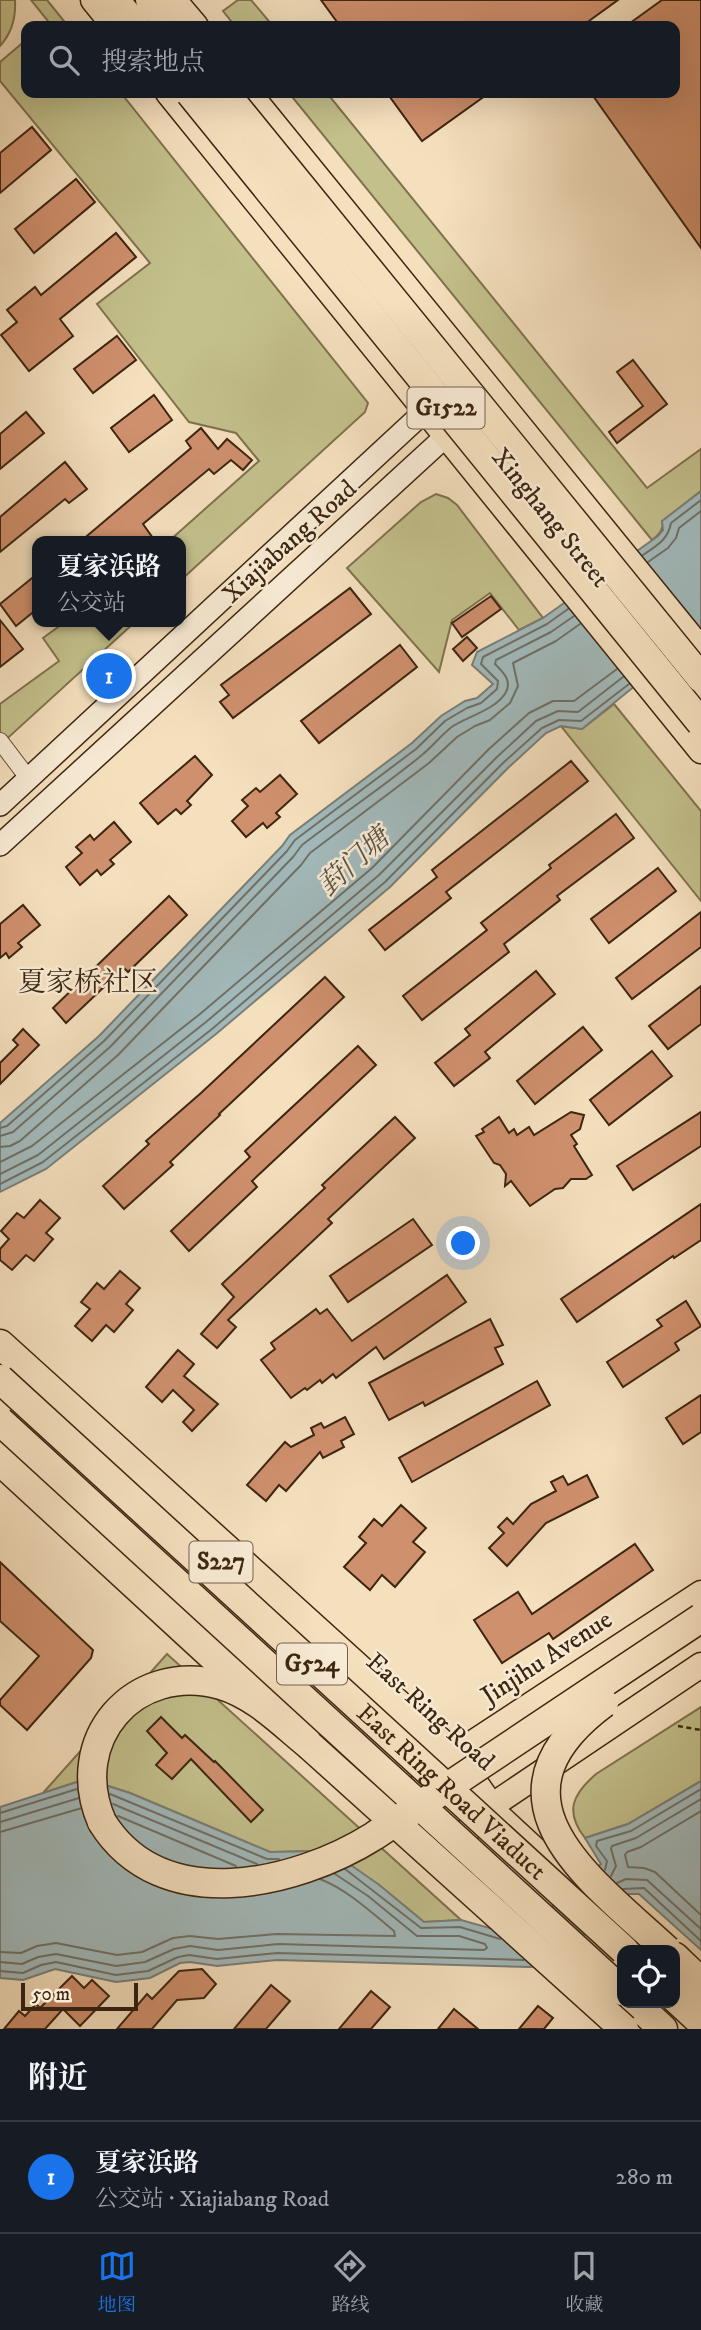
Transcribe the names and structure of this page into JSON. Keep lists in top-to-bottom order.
{
  "streets": {
    "highway": ["G1522", "G524", "East Ring Road Viaduct"],
    "main road": [
      "Xinghang Street",
      "Xiajiabang Road",
      "S227",
      "Jinjihu Avenue",
      "East Ring Road"
    ]
  },
  "crossings": [
    ["Xinghang Street", "Xiajiabang Road"],
    ["S227", "Jinjihu Avenue"],
    ["Jinjihu Avenue", "East Ring Road"]
  ],
  "districts": ["夏家桥社区"],
  "water": ["葑门塘"],
  "scale_bar": "50 m",
  "page": {
    "search": "搜索地点",
    "popup": ["夏家浜路", "公交站"],
    "pins": "1",
    "scale": "50 m",
    "heading": "附近",
    "list": [
      {
        "mark": "1",
        "name": "夏家浜路",
        "note": "公交站 · Xiajiabang Road",
        "value": "280 m"
      }
    ],
    "nav": ["地图", "路线", "收藏"]
  }
}
